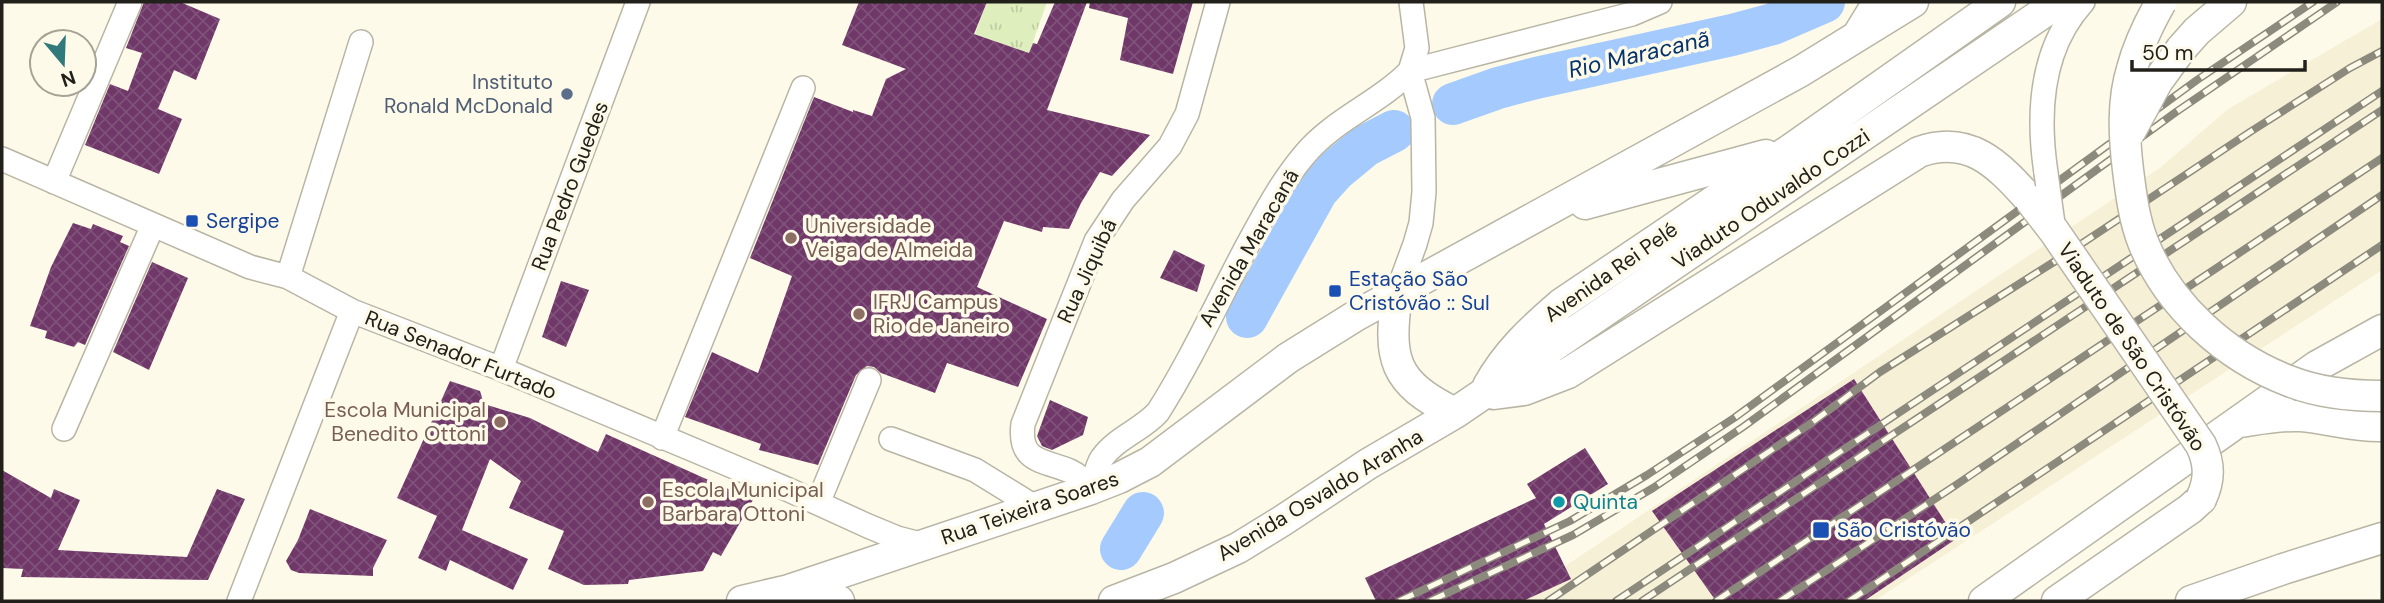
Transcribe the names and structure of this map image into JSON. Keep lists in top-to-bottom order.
{
  "streets": {
    "main road": [
      "Viaduto Oduvaldo Cozzi",
      "Avenida Rei Pelé",
      "Viaduto de São Cristóvão",
      "Avenida Osvaldo Aranha",
      "Rua Teixeira Soares"
    ],
    "street": [
      "Rua Pedro Guedes",
      "Avenida Maracanã",
      "Rua Jiquibá",
      "Rua Senador Furtado"
    ]
  },
  "crossings": [
    ["Rua Pedro Guedes", "Rua Senador Furtado"],
    ["Viaduto Oduvaldo Cozzi", "Avenida Rei Pelé"],
    ["Viaduto Oduvaldo Cozzi", "Viaduto de São Cristóvão"],
    ["Viaduto Oduvaldo Cozzi", "Avenida Osvaldo Aranha"],
    ["Avenida Maracanã", "Rua Jiquibá"],
    ["Avenida Maracanã", "Rua Teixeira Soares"],
    ["Rua Jiquibá", "Rua Teixeira Soares"],
    ["Avenida Rei Pelé", "Viaduto de São Cristóvão"],
    ["Avenida Rei Pelé", "Avenida Osvaldo Aranha"],
    ["Viaduto de São Cristóvão", "Avenida Osvaldo Aranha"],
    ["Rua Senador Furtado", "Rua Teixeira Soares"]
  ],
  "water": ["Rio Maracanã"],
  "places": {
    "other": [
      "Instituto Ronald McDonald",
      "Universidade Veiga de Almeida",
      "IFRJ Campus Rio de Janeiro",
      "Escola Municipal Benedito Ottoni",
      "Escola Municipal Barbara Ottoni",
      "Quinta"
    ],
    "transit": ["Sergipe", "Estação São Cristóvão :: Sul", "São Cristóvão"]
  },
  "scale_bar": "50 m",
  "north": "bottom"
}
